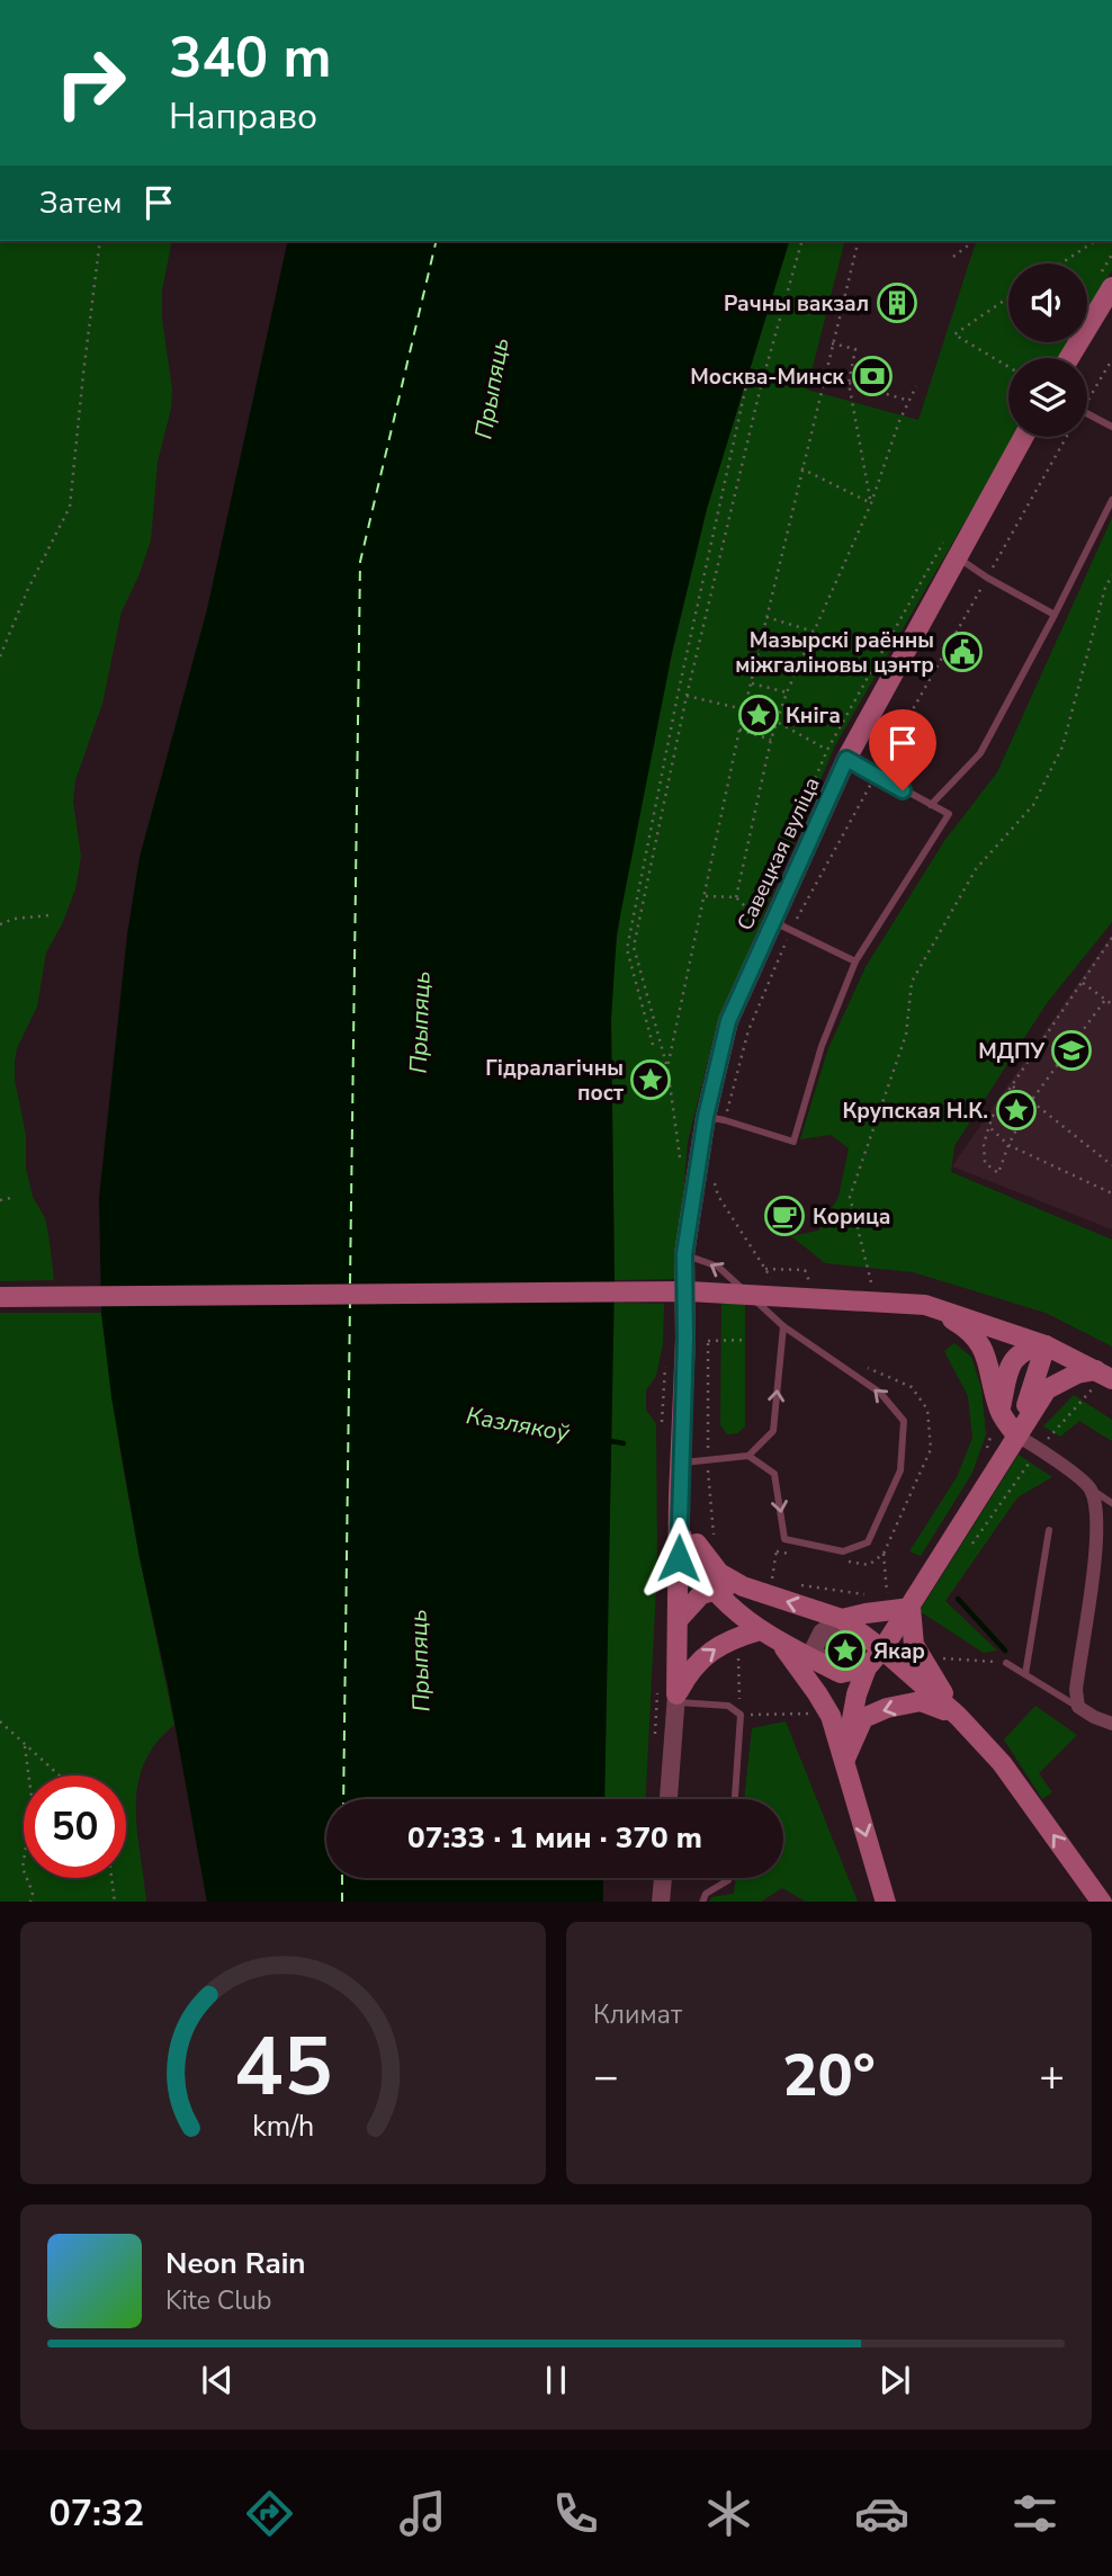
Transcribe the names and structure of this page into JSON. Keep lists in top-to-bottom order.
{
  "streets": {
    "main road": ["Савецкая вуліца"]
  },
  "water": ["Прыпяць", "Казлякоў"],
  "places": {
    "building": ["Рачны вакзал"],
    "bank": ["Москва-Минск"],
    "public building": ["Мазырскі раённы міжгаліновы цэнтр"],
    "place": [
      "Кніга",
      "Гідралагічны пост",
      "Крупская Н.К.",
      "Якар"
    ],
    "school or university": ["МДПУ"],
    "cafe": ["Корица"]
  },
  "page": {
    "turn": ["340 m", "Направо"],
    "then": "Затем",
    "limit": "50",
    "trip": "07:33 · 1 мин · 370 m",
    "tile": "Климат",
    "heat": ["−", "20°", "+"],
    "song": ["Neon Rain", "Kite Club"],
    "tabs": "07:32",
    "gauge": ["45", "km/h"]
  }
}
